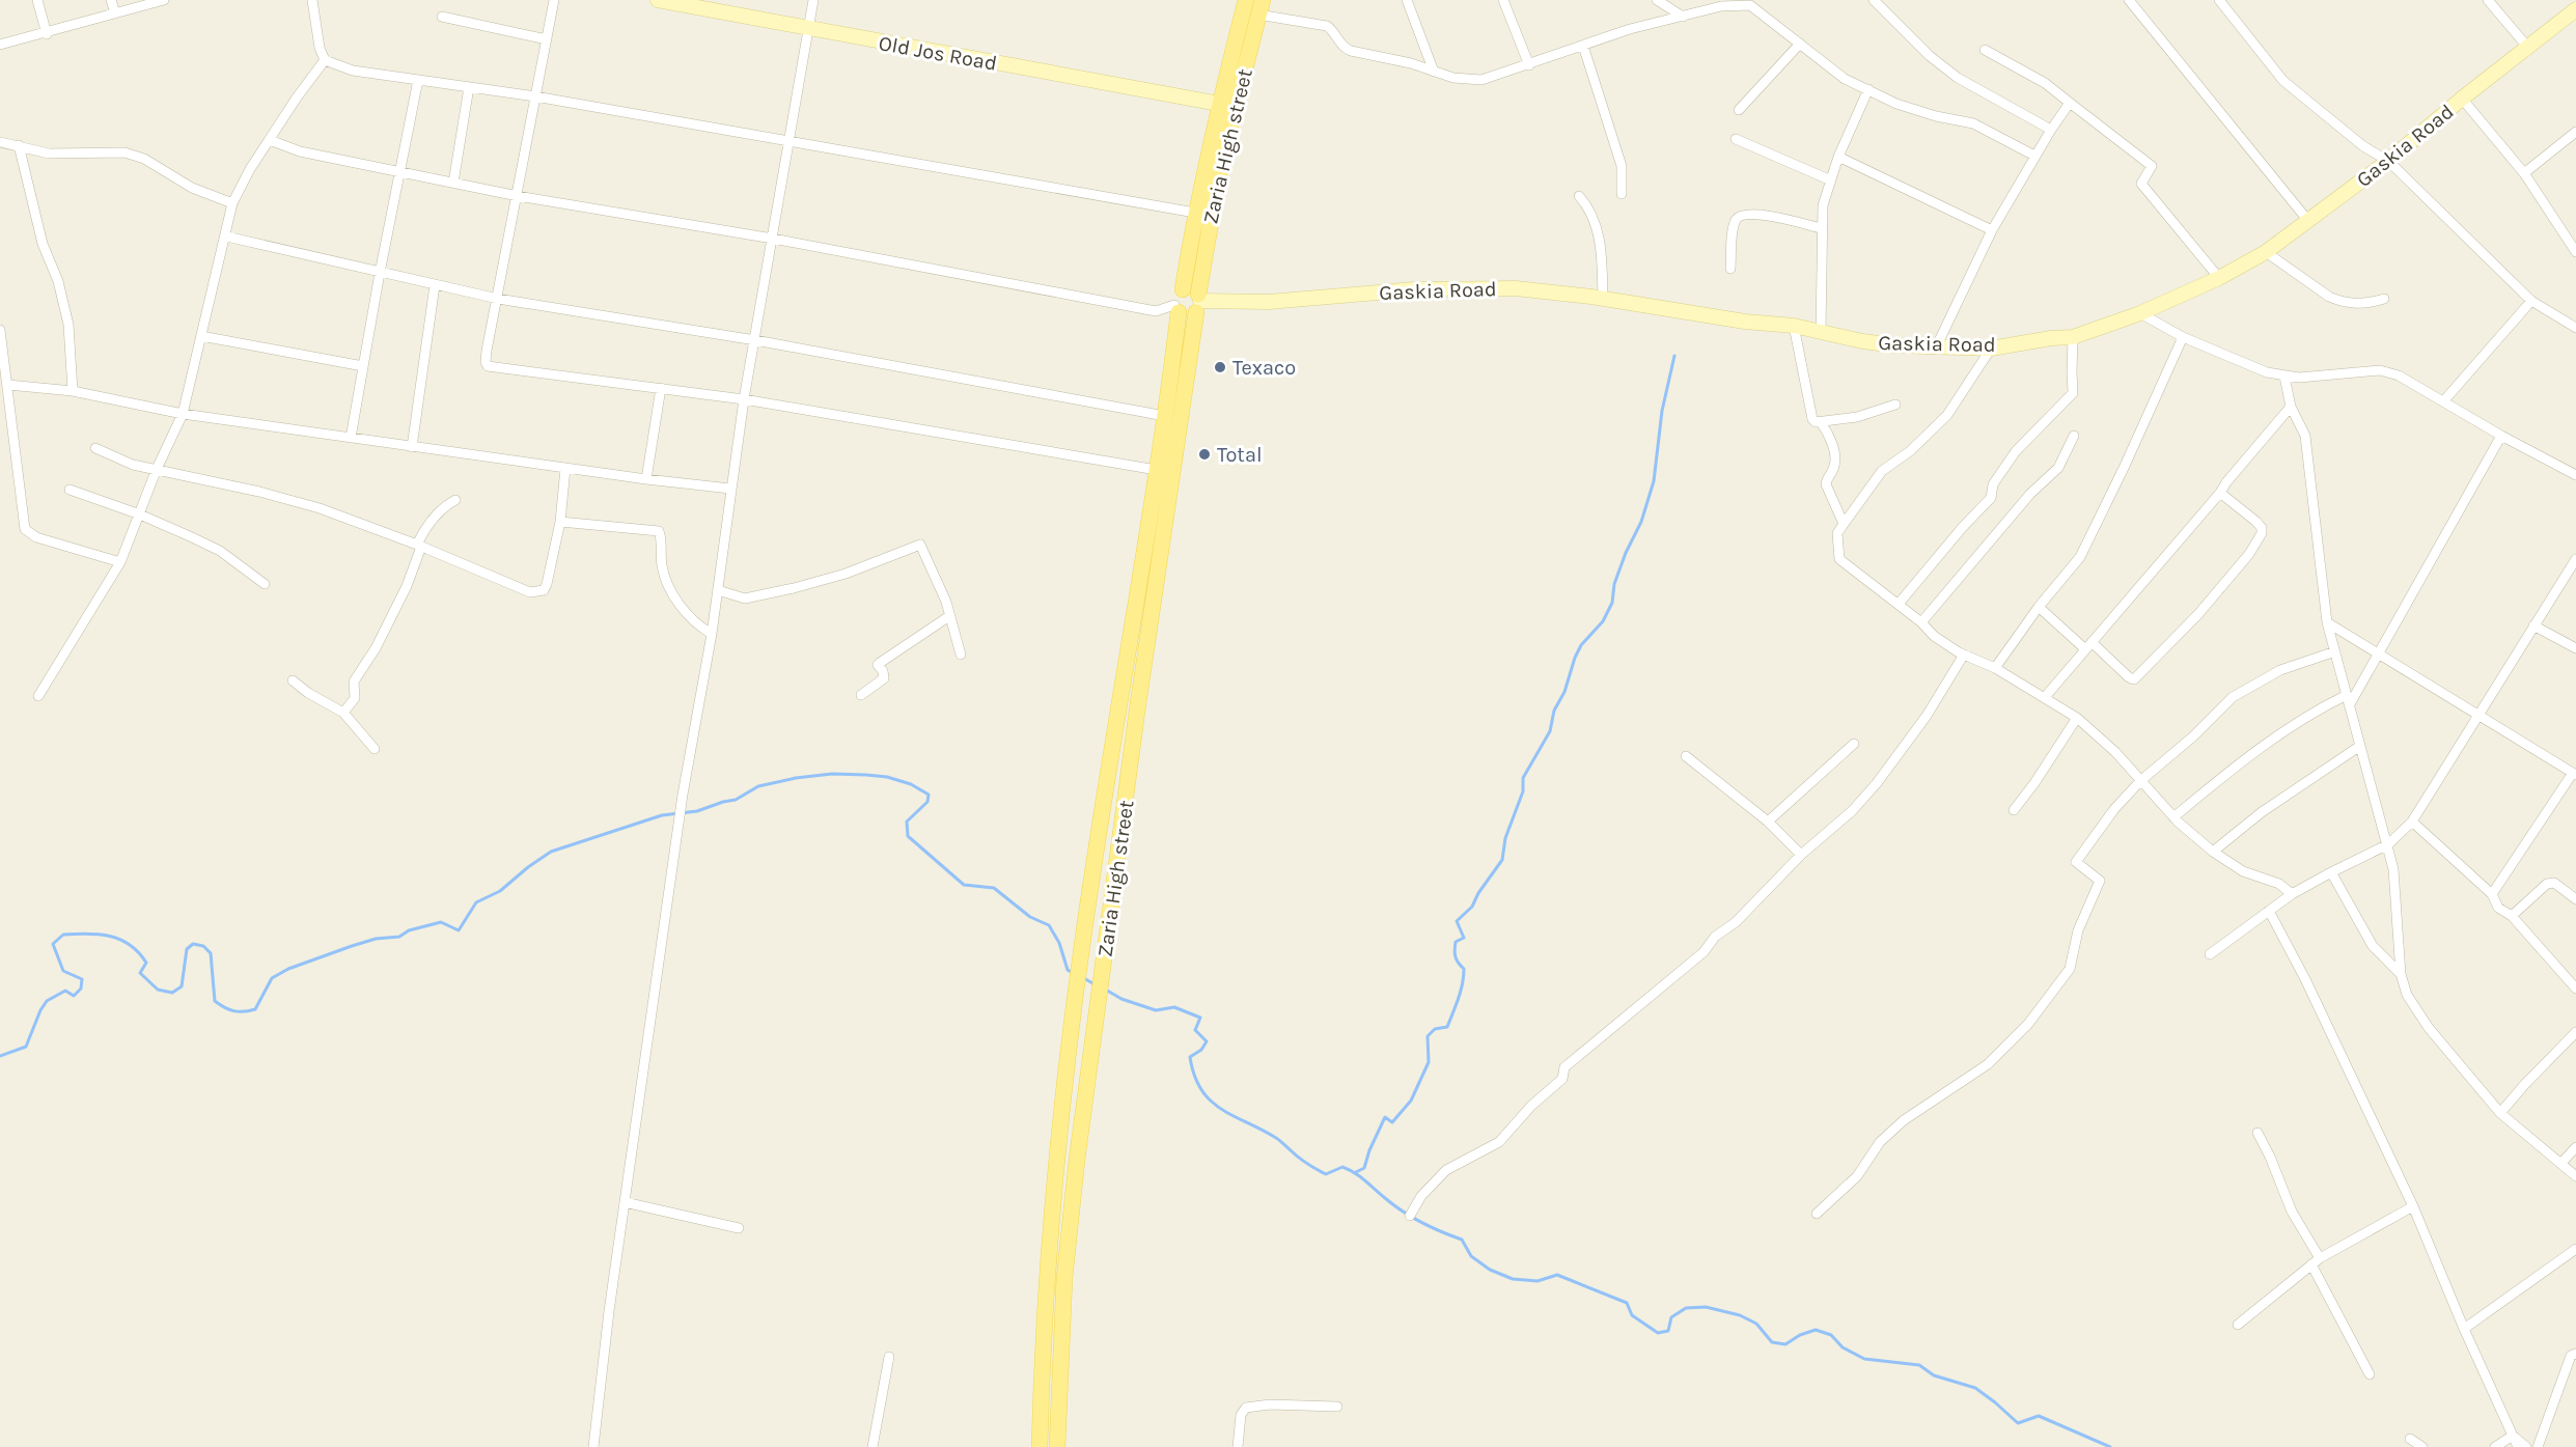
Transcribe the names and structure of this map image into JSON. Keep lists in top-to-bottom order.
{
  "streets": {
    "main road": ["Old Jos Road", "Gaskia Road", "Zaria High street"]
  },
  "crossings": [
    ["Old Jos Road", "Zaria High street"],
    ["Gaskia Road", "Zaria High street"]
  ],
  "places": ["Texaco", "Total"]
}
